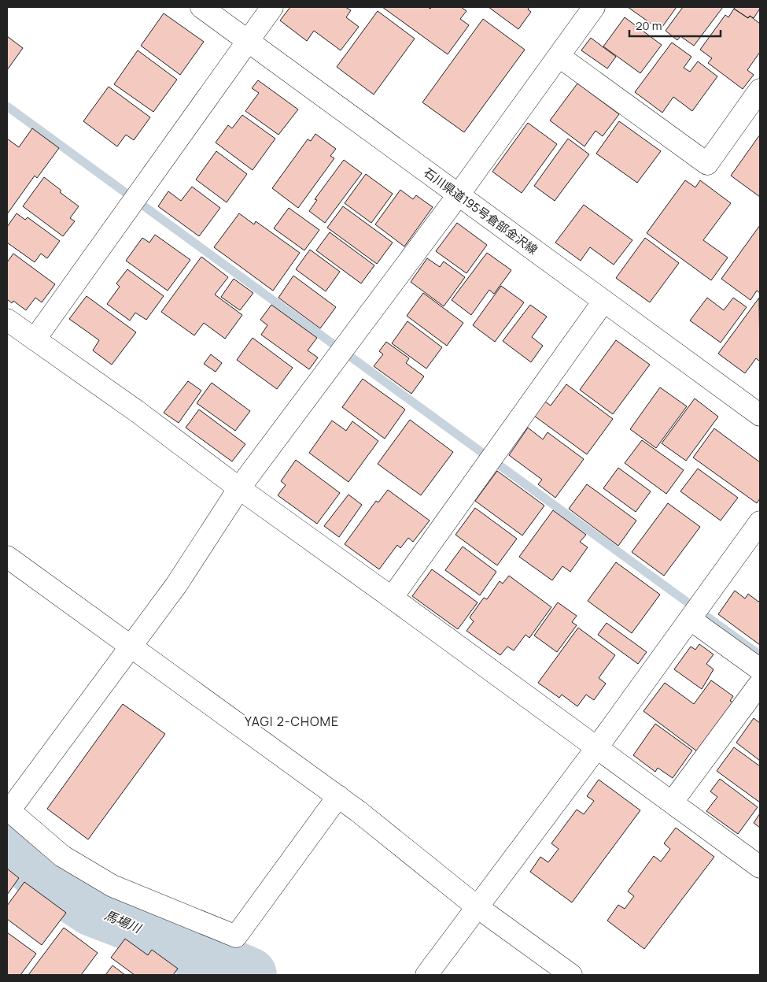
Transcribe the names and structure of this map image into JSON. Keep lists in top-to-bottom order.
{
  "streets": {
    "street": ["石川県道195号倉部金沢線"]
  },
  "districts": ["YAGI 2-CHOME"],
  "water": ["馬場川"],
  "scale_bar": "20 m"
}
